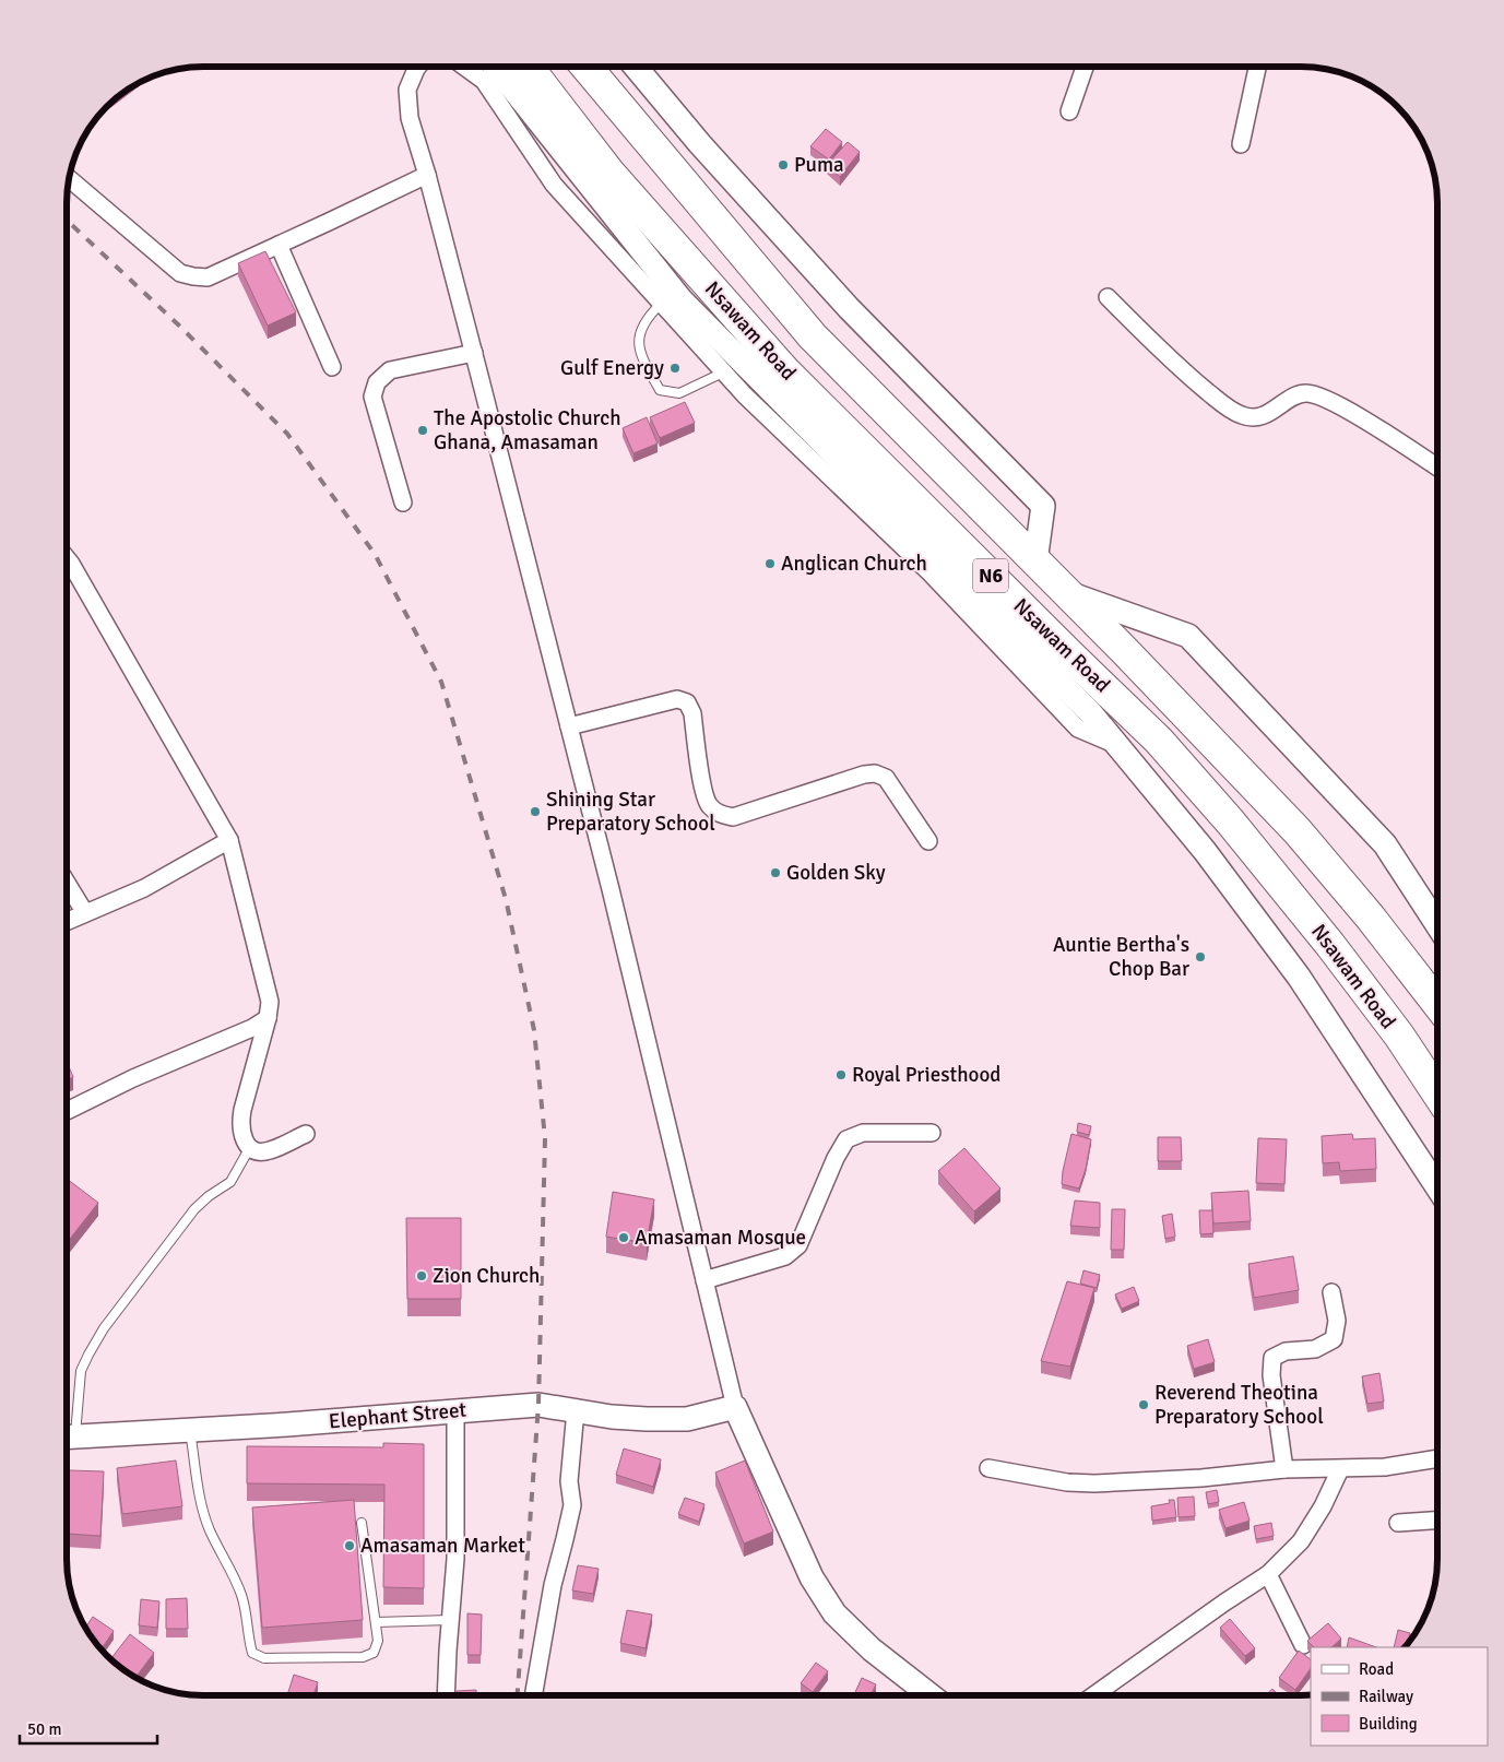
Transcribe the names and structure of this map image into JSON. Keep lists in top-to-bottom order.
{
  "streets": {
    "highway": ["Nsawam Road", "N6"],
    "main road": ["Elephant Street"]
  },
  "places": [
    "Puma",
    "Gulf Energy",
    "The Apostolic Church Ghana, Amasaman",
    "Anglican Church",
    "Shining Star Preparatory School",
    "Golden Sky",
    "Auntie Bertha's Chop Bar",
    "Royal Priesthood",
    "Amasaman Mosque",
    "Zion Church",
    "Reverend Theotina Preparatory School",
    "Amasaman Market"
  ],
  "legend": ["Road", "Railway", "Building"],
  "scale_bar": "50 m"
}
